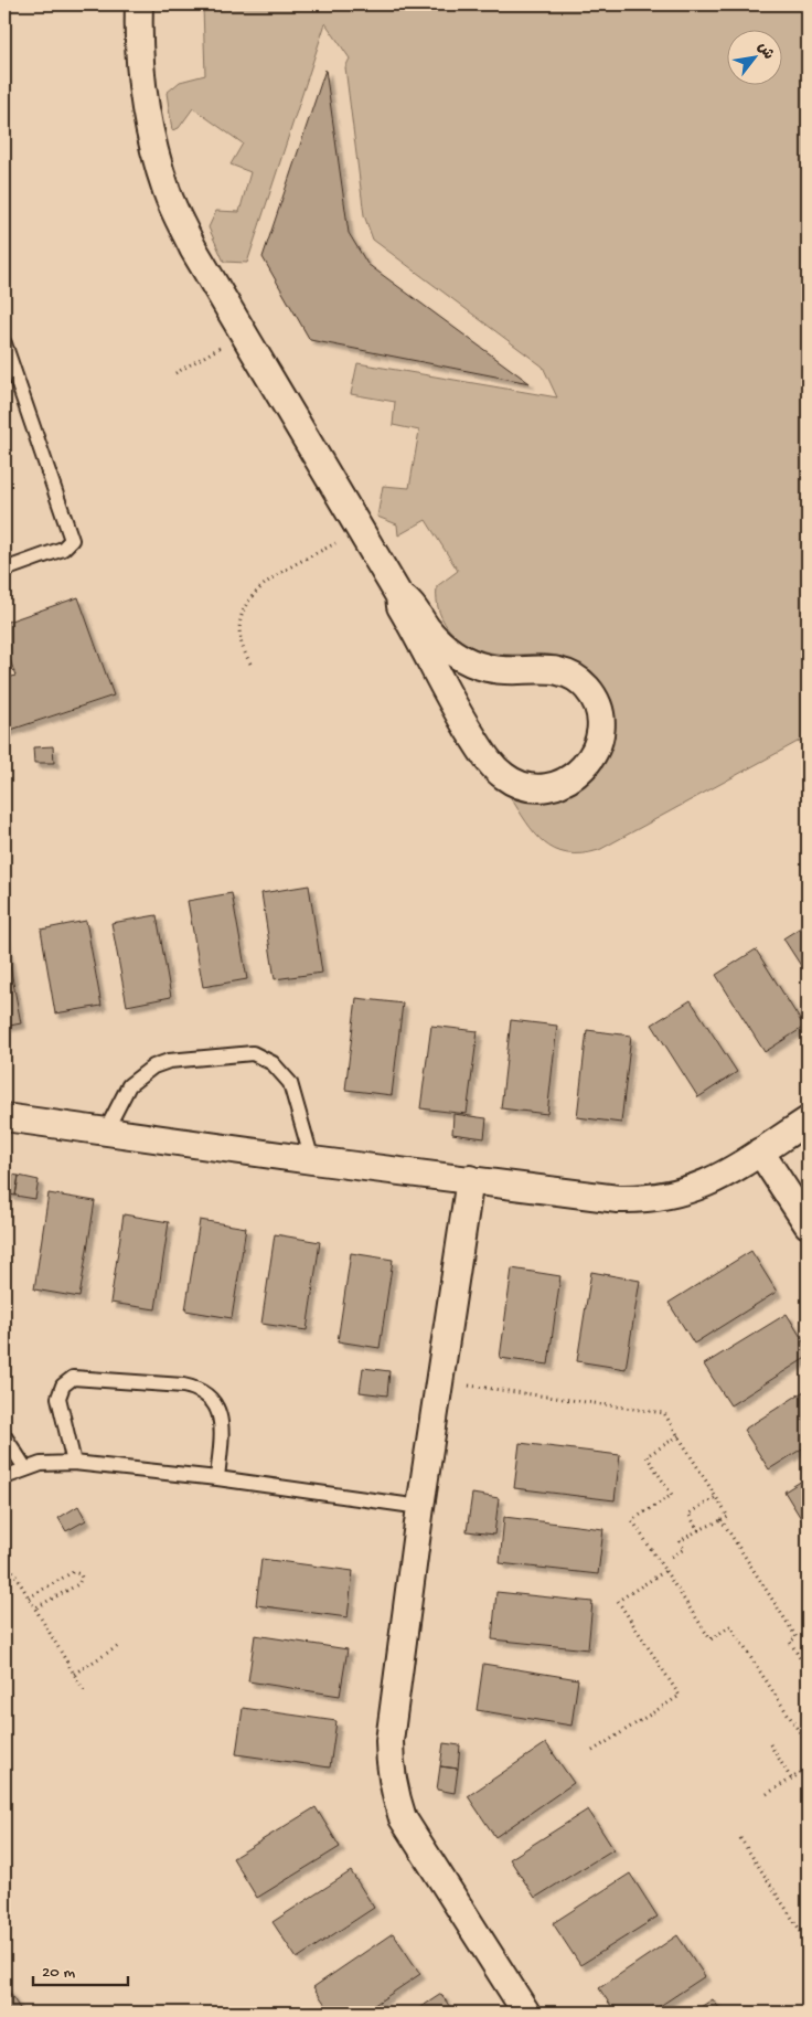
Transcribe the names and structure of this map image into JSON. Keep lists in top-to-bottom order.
{
  "scale_bar": "20 m",
  "north": "top right"
}
